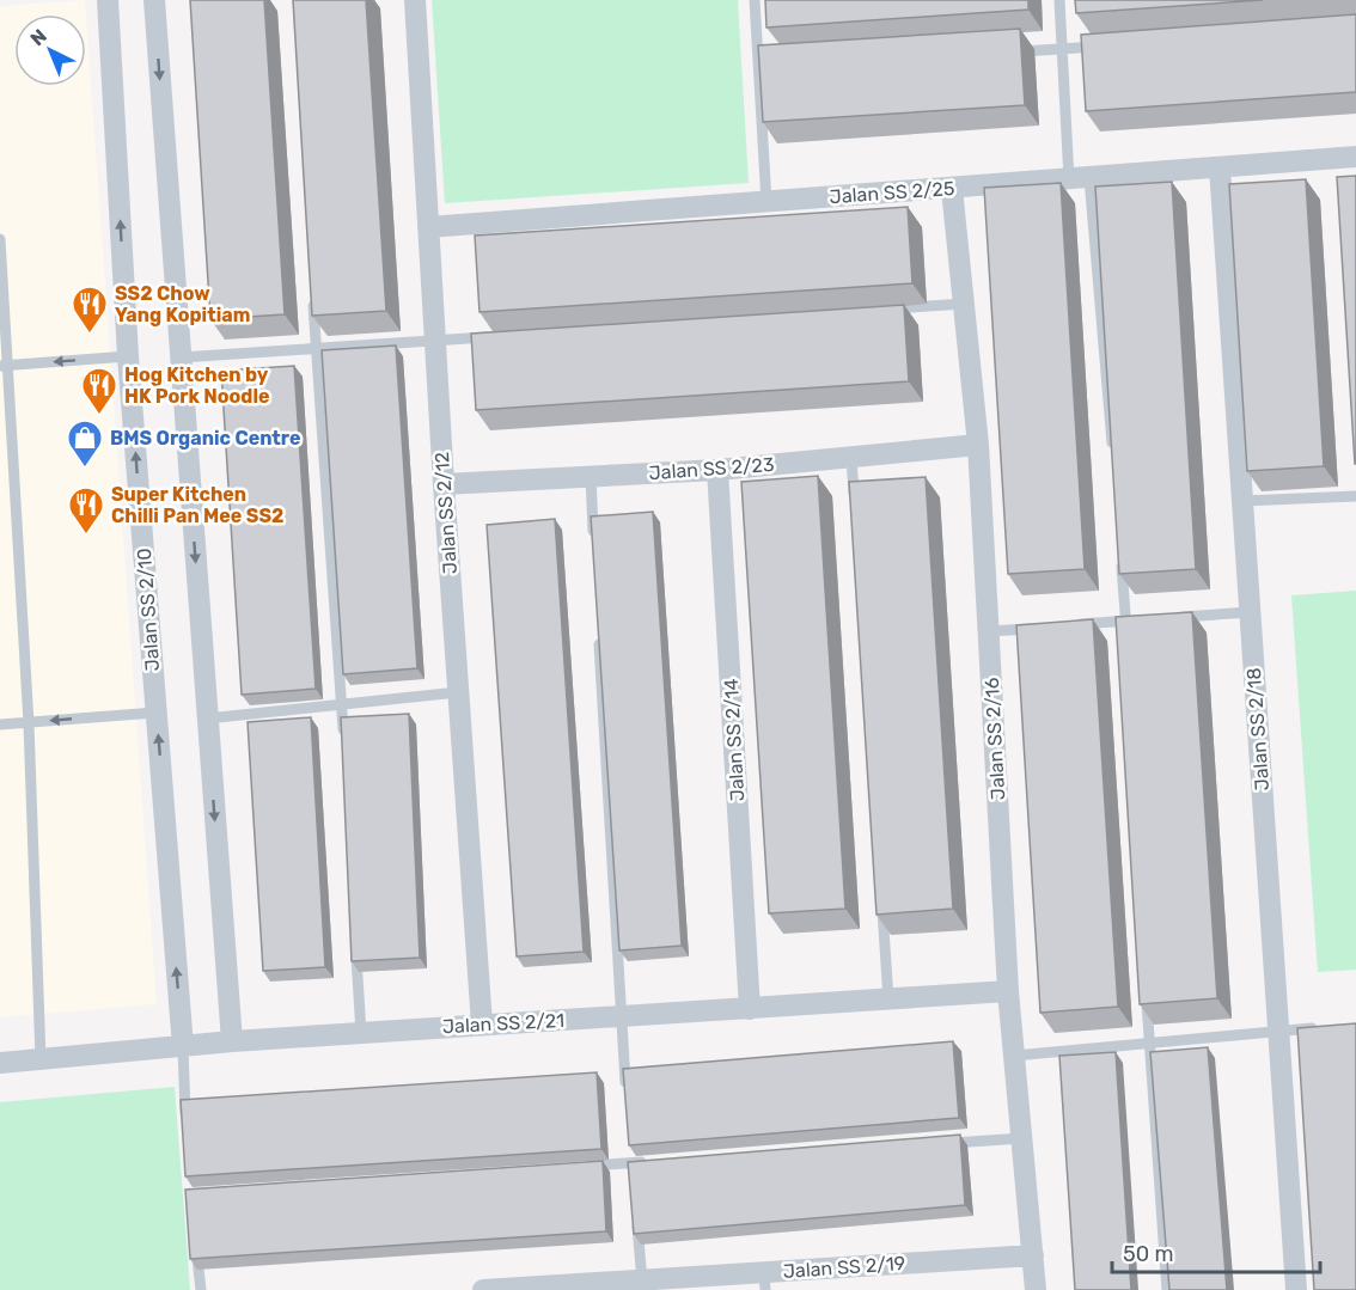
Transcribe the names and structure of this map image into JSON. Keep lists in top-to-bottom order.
{
  "streets": {
    "street": [
      "Jalan SS 2/25",
      "Jalan SS 2/23",
      "Jalan SS 2/12",
      "Jalan SS 2/10",
      "Jalan SS 2/18",
      "Jalan SS 2/16",
      "Jalan SS 2/14",
      "Jalan SS 2/21",
      "Jalan SS 2/19"
    ]
  },
  "crossings": [
    ["Jalan SS 2/25", "Jalan SS 2/12"],
    ["Jalan SS 2/25", "Jalan SS 2/18"],
    ["Jalan SS 2/25", "Jalan SS 2/16"],
    ["Jalan SS 2/23", "Jalan SS 2/12"],
    ["Jalan SS 2/23", "Jalan SS 2/16"],
    ["Jalan SS 2/23", "Jalan SS 2/14"],
    ["Jalan SS 2/12", "Jalan SS 2/21"],
    ["Jalan SS 2/10", "Jalan SS 2/21"],
    ["Jalan SS 2/16", "Jalan SS 2/21"],
    ["Jalan SS 2/16", "Jalan SS 2/19"],
    ["Jalan SS 2/14", "Jalan SS 2/21"]
  ],
  "places": {
    "restaurant": ["SS2 Chow Yang Kopitiam", "Hog Kitchen by HK Pork Noodle", "Super Kitchen Chilli Pan Mee SS2"],
    "shop": ["BMS Organic Centre"]
  },
  "scale_bar": "50 m",
  "north": "top left"
}
